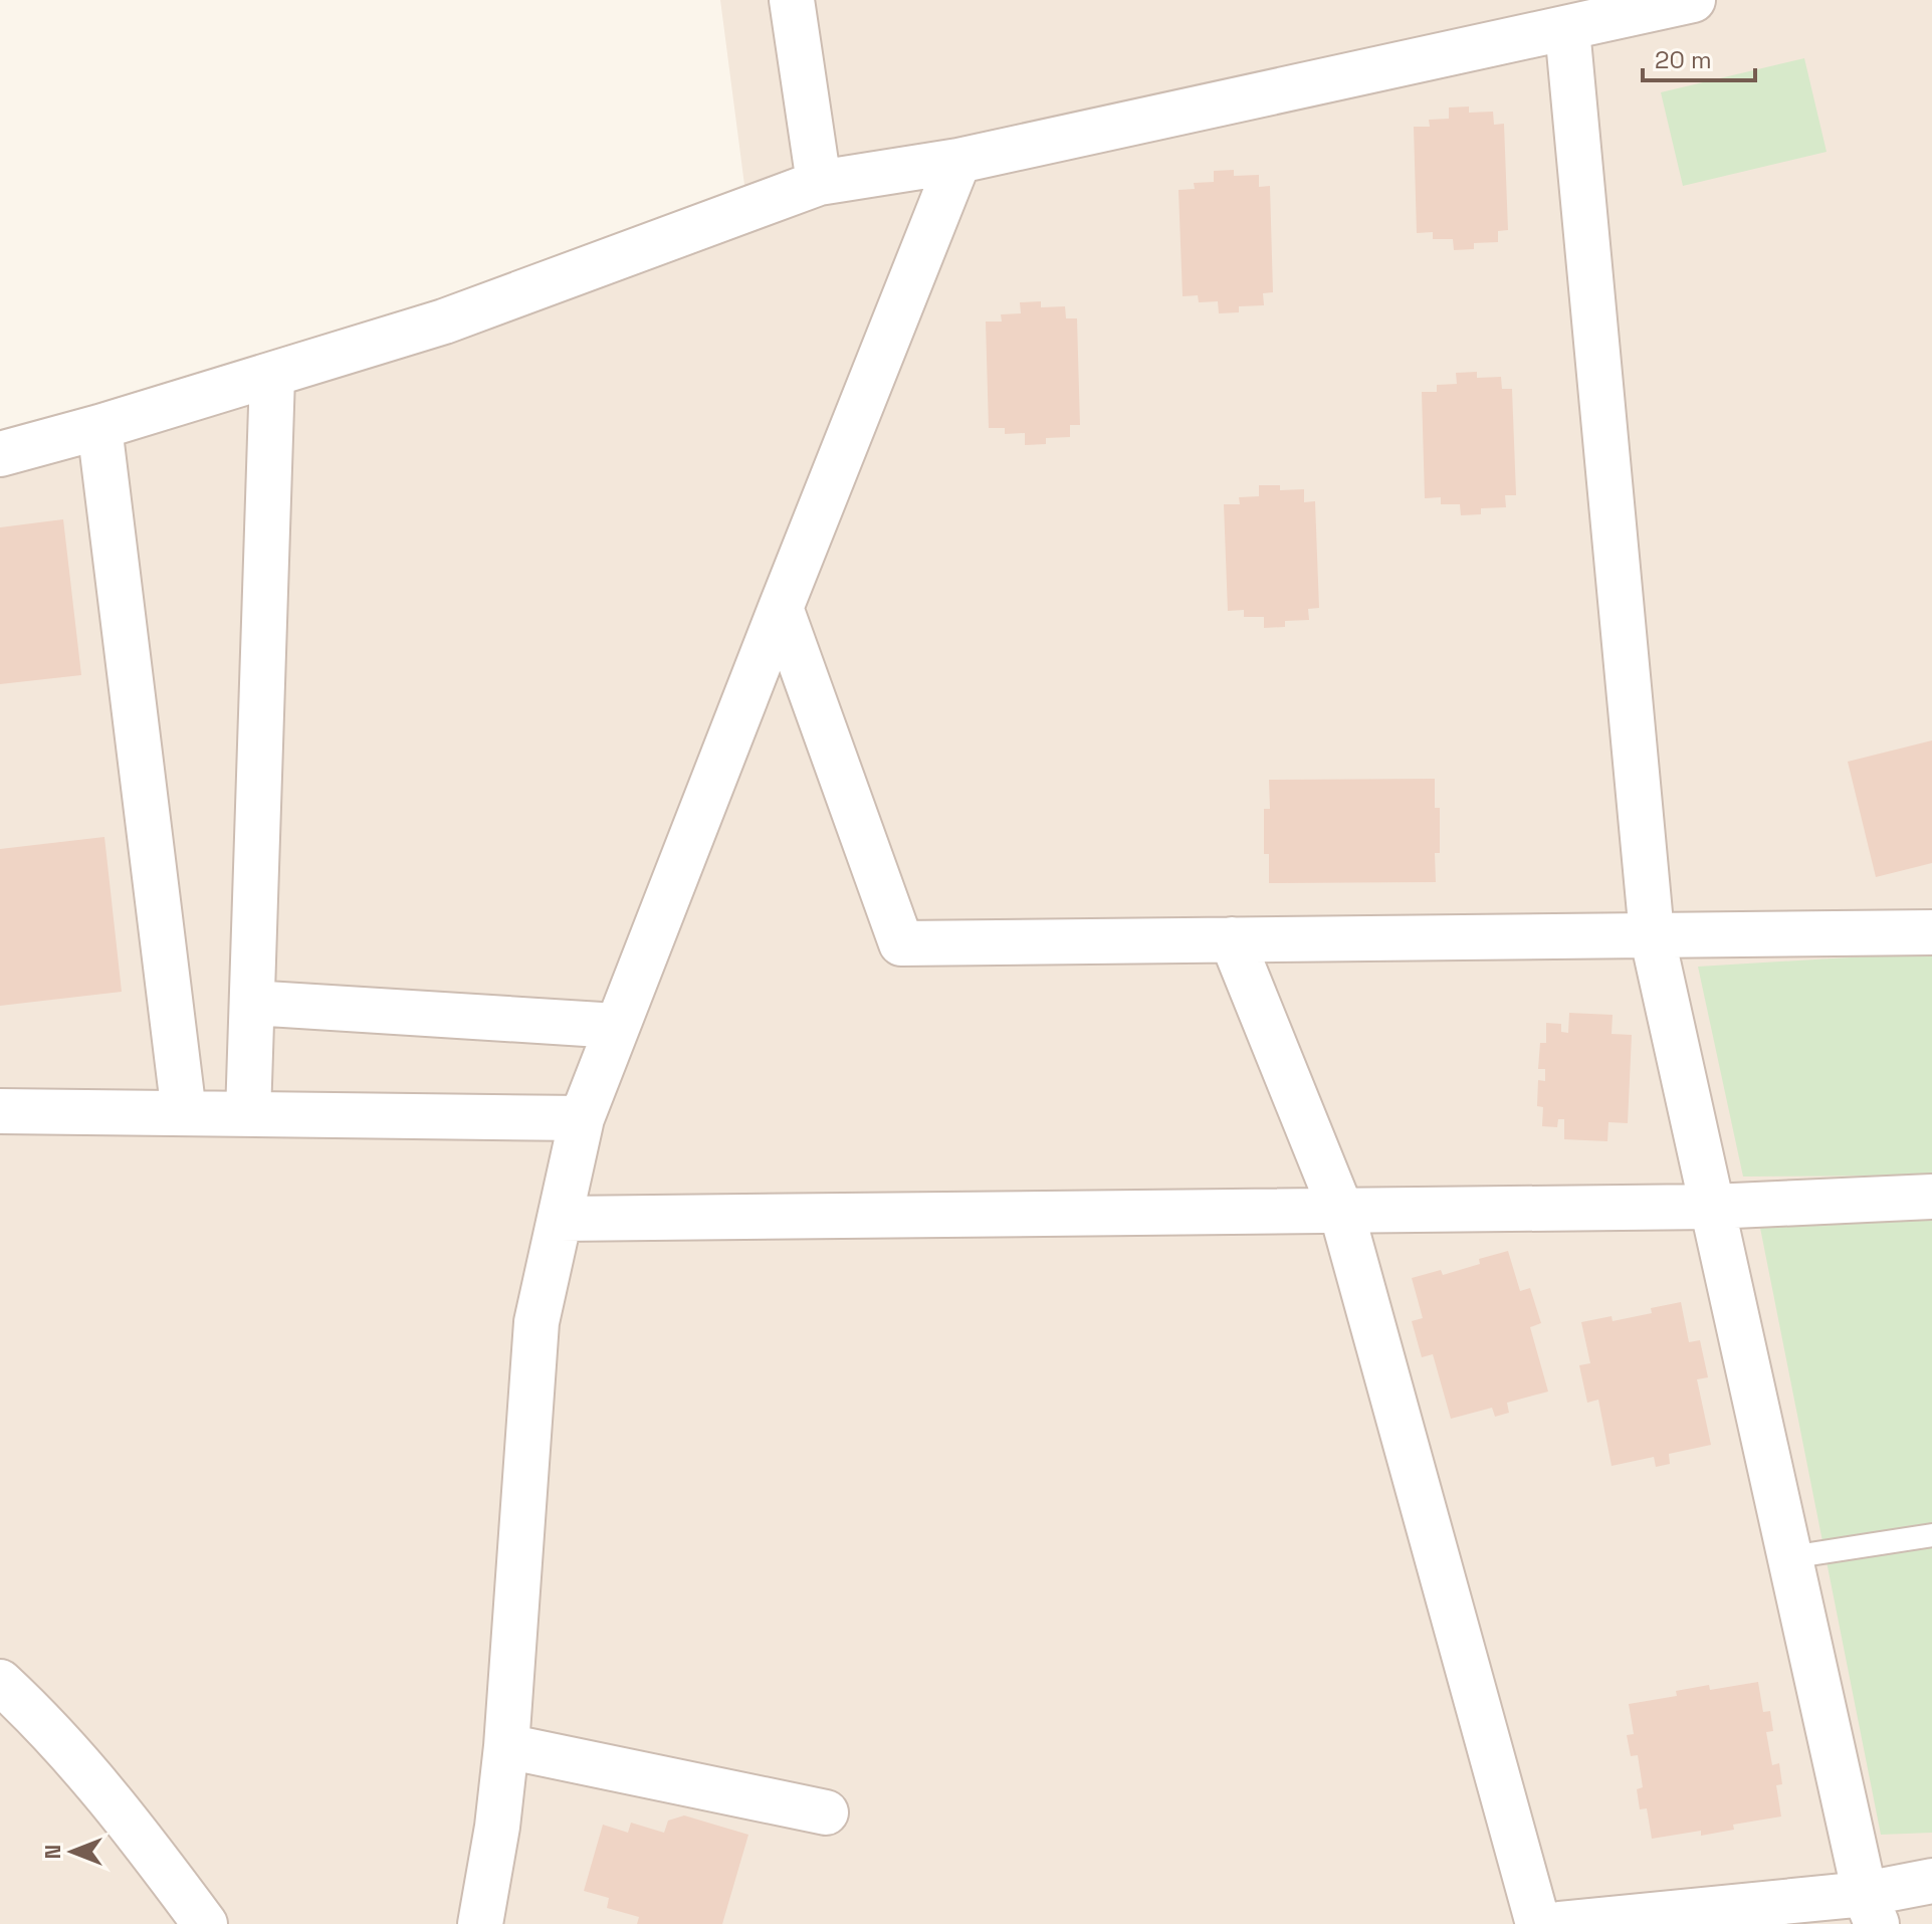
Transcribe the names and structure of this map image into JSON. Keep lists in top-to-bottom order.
{
  "scale_bar": "20 m",
  "north": "left"
}
